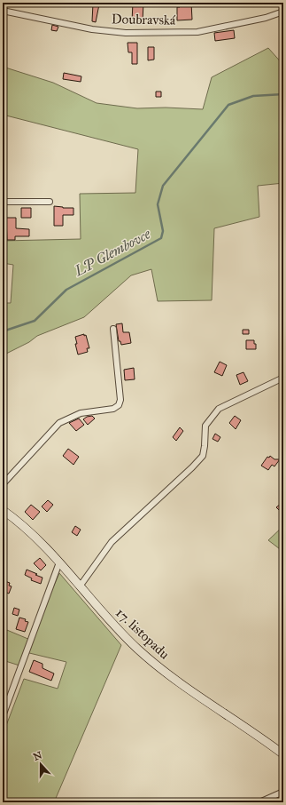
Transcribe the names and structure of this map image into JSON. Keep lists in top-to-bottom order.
{
  "streets": {
    "main road": ["17. listopadu"],
    "street": ["Doubravská"]
  },
  "water": ["LP Glembovce"],
  "north": "top"
}
